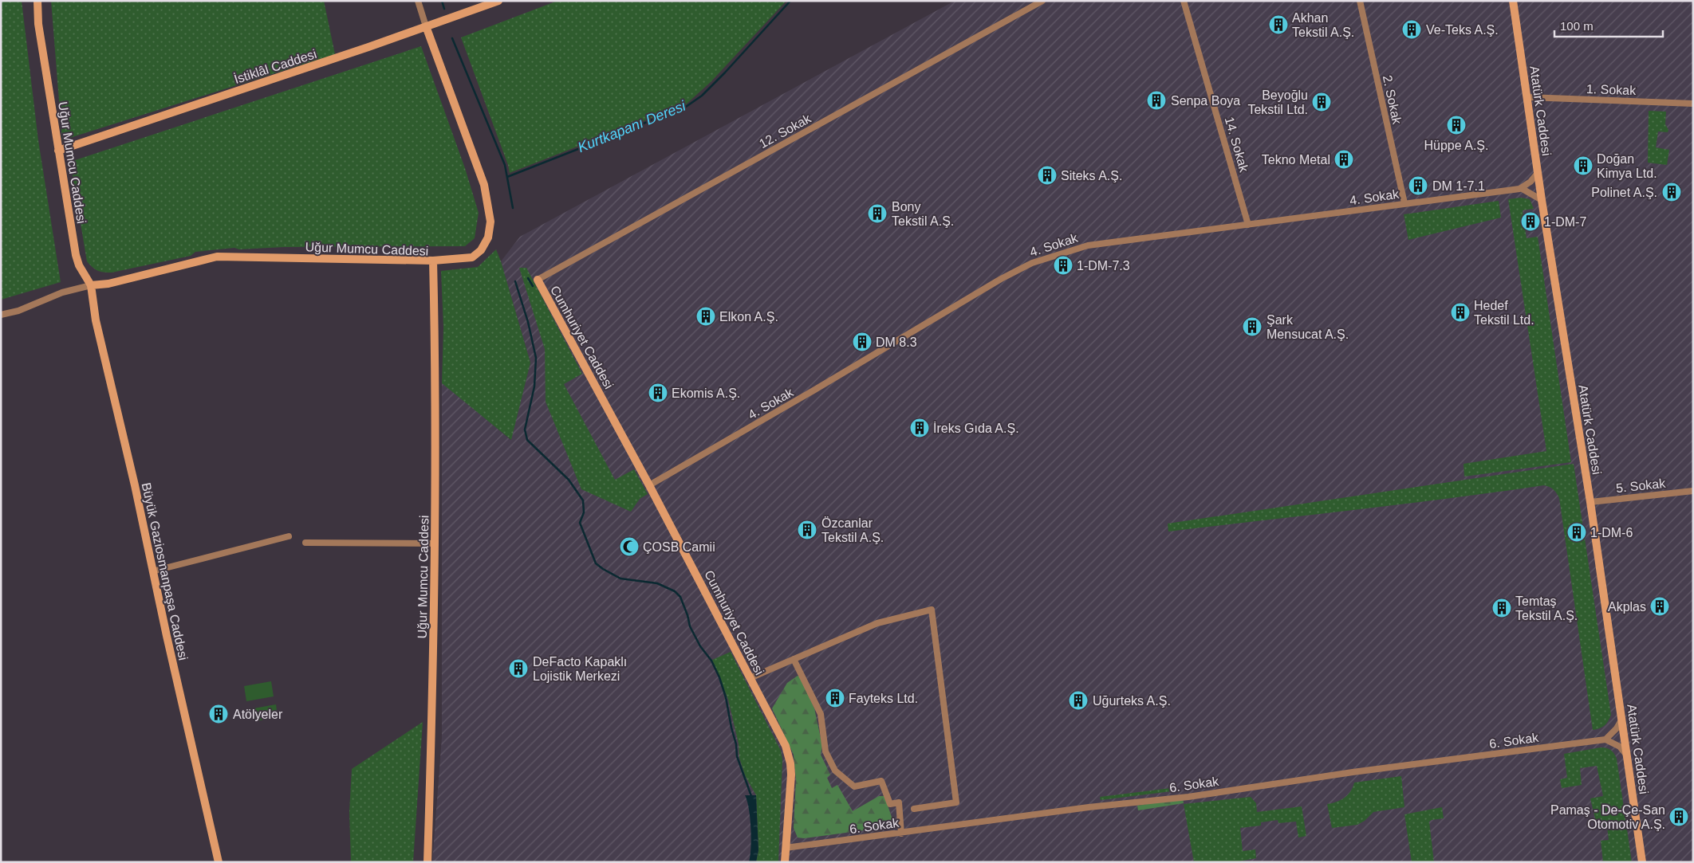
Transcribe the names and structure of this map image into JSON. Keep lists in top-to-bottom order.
{
  "streets": {
    "street": [
      "İstiklâl Caddesi",
      "1. Sokak",
      "2. Sokak",
      "Atatürk Caddesi",
      "12. Sokak",
      "14. Sokak",
      "Uğur Mumcu Caddesi",
      "4. Sokak",
      "Cumhuriyet Caddesi",
      "5. Sokak",
      "Büyük Gaziosmanpaşa Caddesi",
      "6. Sokak"
    ]
  },
  "crossings": [
    ["İstiklâl Caddesi", "Uğur Mumcu Caddesi"],
    ["1. Sokak", "Atatürk Caddesi"],
    ["2. Sokak", "4. Sokak"],
    ["Atatürk Caddesi", "5. Sokak"],
    ["12. Sokak", "Cumhuriyet Caddesi"],
    ["14. Sokak", "4. Sokak"],
    ["Uğur Mumcu Caddesi", "Büyük Gaziosmanpaşa Caddesi"],
    ["4. Sokak", "Cumhuriyet Caddesi"],
    ["Cumhuriyet Caddesi", "6. Sokak"]
  ],
  "water": ["Kurtkapanı Deresi"],
  "places": {
    "building": [
      "Akhan Tekstil A.Ş.",
      "Ve-Teks A.Ş.",
      "Senpa Boya",
      "Beyoğlu Tekstil Ltd.",
      "Hüppe A.Ş.",
      "Tekno Metal",
      "Doğan Kimya Ltd.",
      "Siteks A.Ş.",
      "DM 1-7.1",
      "Polinet A.Ş.",
      "Bony Tekstil A.Ş.",
      "1-DM-7",
      "1-DM-7.3",
      "Hedef Tekstil Ltd.",
      "Elkon A.Ş.",
      "Şark Mensucat A.Ş.",
      "DM 8.3",
      "Ekomis A.Ş.",
      "İreks Gıda A.Ş.",
      "Özcanlar Tekstil A.Ş.",
      "1-DM-6",
      "Akplas",
      "Temtaş Tekstil A.Ş.",
      "DeFacto Kapaklı Lojistik Merkezi",
      "Fayteks Ltd.",
      "Uğurteks A.Ş.",
      "Atölyeler",
      "Pamaş - De-Çe-San Otomotiv A.Ş."
    ],
    "mosque": ["ÇOSB Camii"]
  },
  "scale_bar": "100 m"
}
